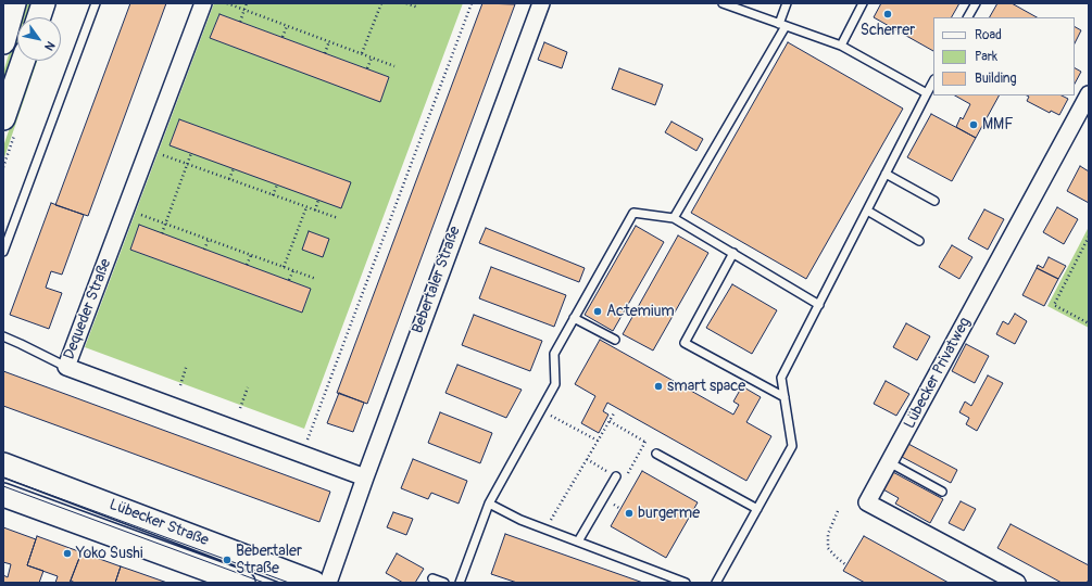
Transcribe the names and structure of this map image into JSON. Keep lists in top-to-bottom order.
{
  "streets": {
    "main road": ["Lübecker Straße"],
    "street": ["Bebertaler Straße", "Dequeder Straße", "Lübecker Privatweg"]
  },
  "crossings": [
    ["Bebertaler Straße", "Dequeder Straße"]
  ],
  "places": [
    "Scherrer",
    "MMF",
    "Actemium",
    "smart space",
    "burgerme",
    "Yoko Sushi",
    "Bebertaler Straße"
  ],
  "legend": ["Road", "Park", "Building"],
  "north": "bottom right"
}
